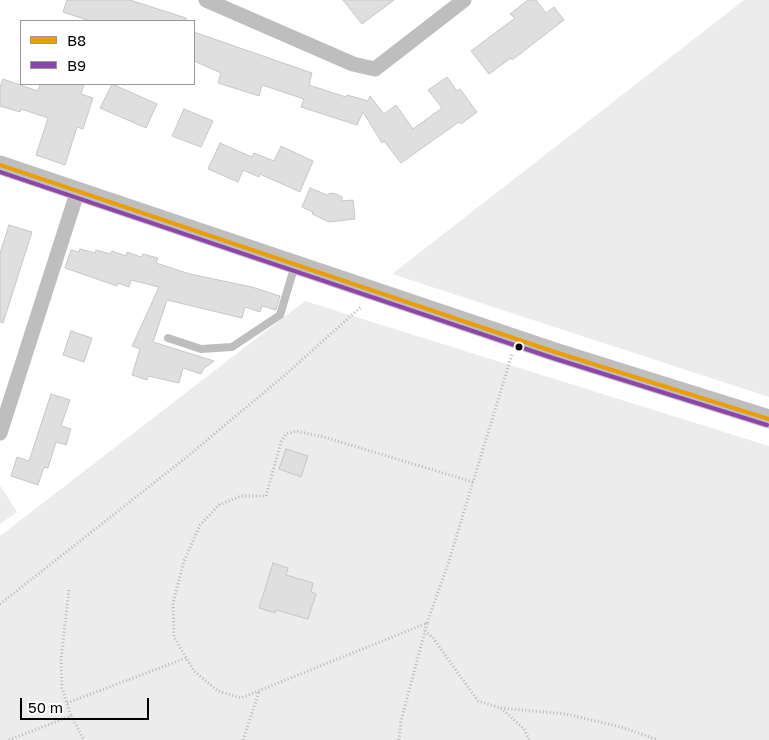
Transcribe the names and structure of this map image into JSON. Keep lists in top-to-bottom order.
{
  "lines": ["transit line B8", "transit line B9"],
  "legend": ["B8", "B9"],
  "scale_bar": "50 m"
}
